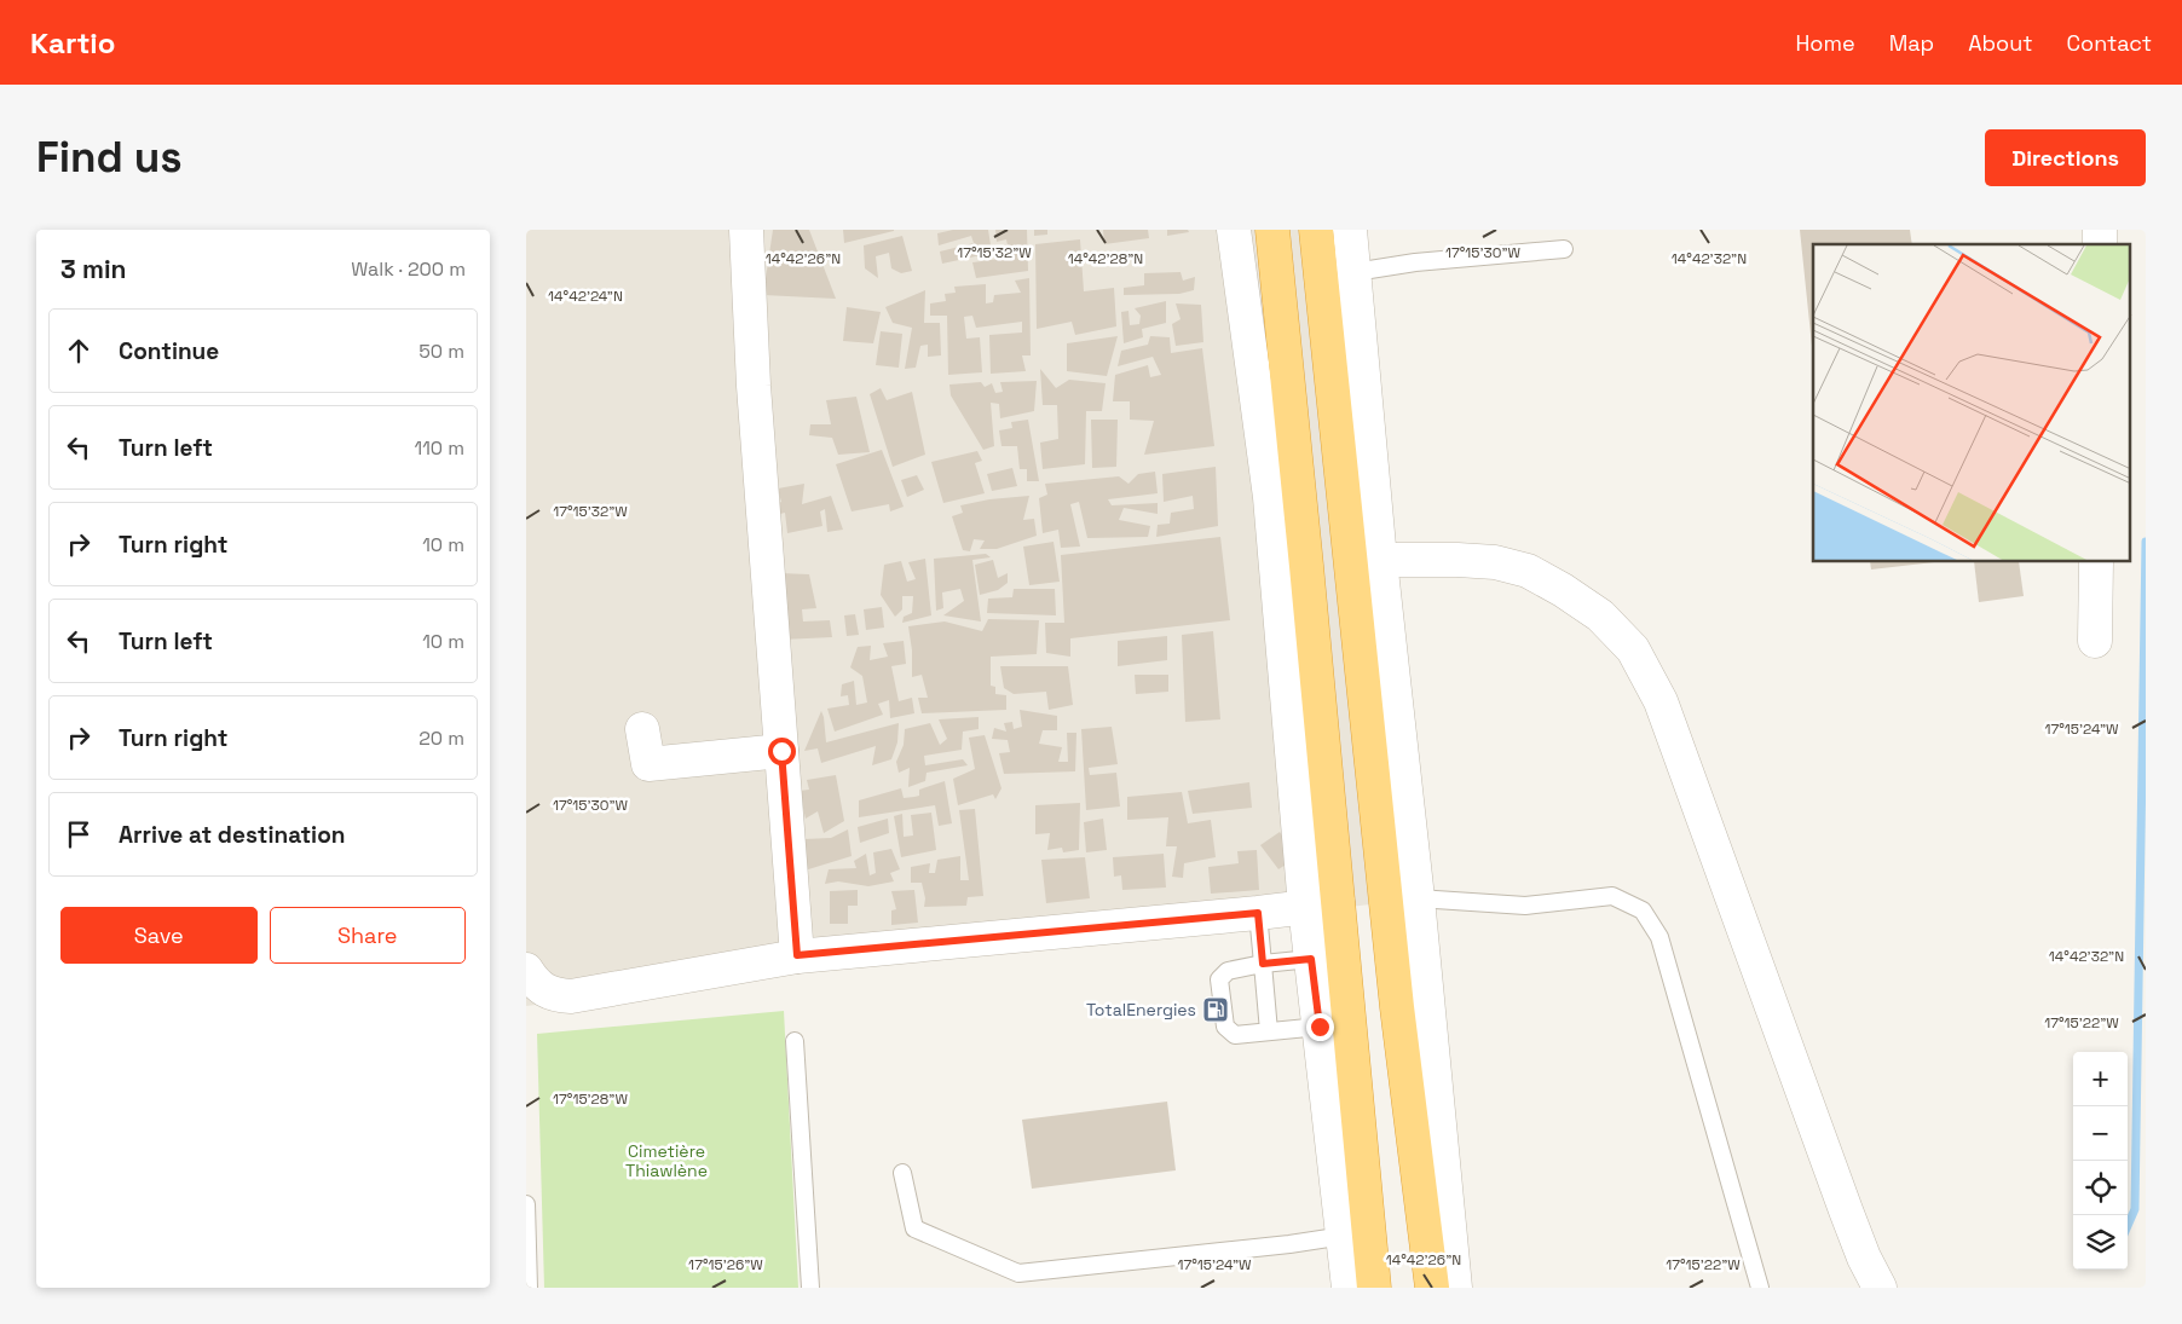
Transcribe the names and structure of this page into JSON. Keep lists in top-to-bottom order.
{
  "parks": ["Cimetière Thiawlène"],
  "places": {
    "fuel station": ["TotalEnergies"]
  },
  "page": {
    "header": "Kartio",
    "nav": [
      "Home",
      "Map",
      "About",
      "Contact"
    ],
    "buttons": [
      "Directions",
      ["Save", "Share"]
    ],
    "title": "Find us",
    "heading": ["3 min", "Walk · 200 m"],
    "list": [
      ["Continue", "50 m"],
      ["Turn left", "110 m"],
      ["Turn right", "10 m"],
      ["Turn left", "10 m"],
      ["Turn right", "20 m"],
      "Arrive at destination"
    ],
    "map_buttons": ["+", "−"]
  },
  "coordinates": [
    "17°15'32\"W",
    "17°15'30\"W",
    "14°42'26\"N",
    "14°42'28\"N",
    "14°42'32\"N",
    "14°42'24\"N",
    "17°15'24\"W",
    "17°15'22\"W",
    "17°15'28\"W",
    "17°15'26\"W"
  ]
}
